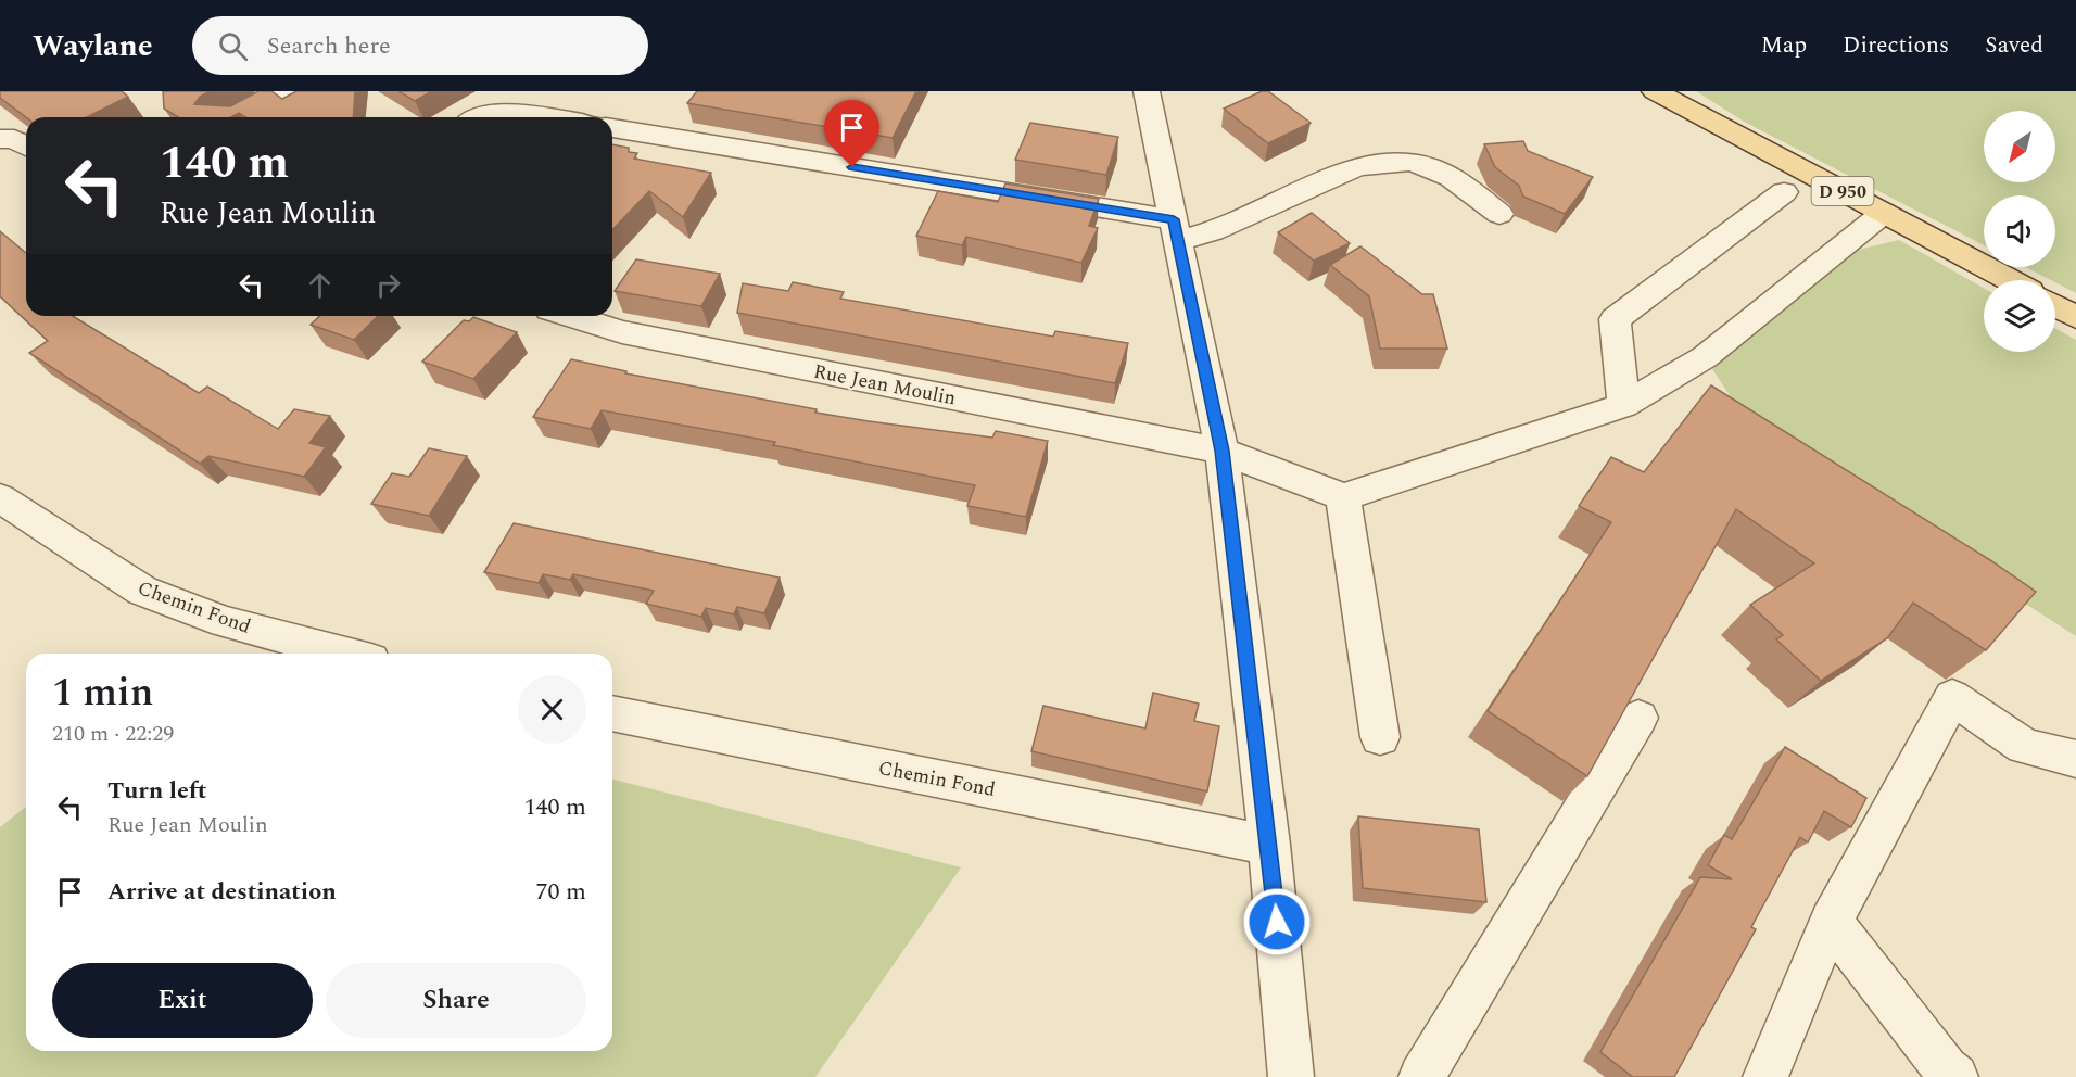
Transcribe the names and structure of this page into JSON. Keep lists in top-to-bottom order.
{
  "streets": {
    "main road": ["D 950"],
    "street": ["Rue Jean Moulin", "Chemin Fond"]
  },
  "north": "bottom left",
  "page": {
    "header": "Waylane",
    "search": "Search here",
    "nav": ["Map", "Directions", "Saved"],
    "turn": ["140 m", "Rue Jean Moulin"],
    "heading": ["1 min", "210 m · 22:29"],
    "list": [
      {
        "name": "Turn left",
        "note": "Rue Jean Moulin",
        "value": "140 m"
      },
      {
        "name": "Arrive at destination",
        "value": "70 m"
      }
    ],
    "buttons": ["Exit", "Share"]
  }
}
